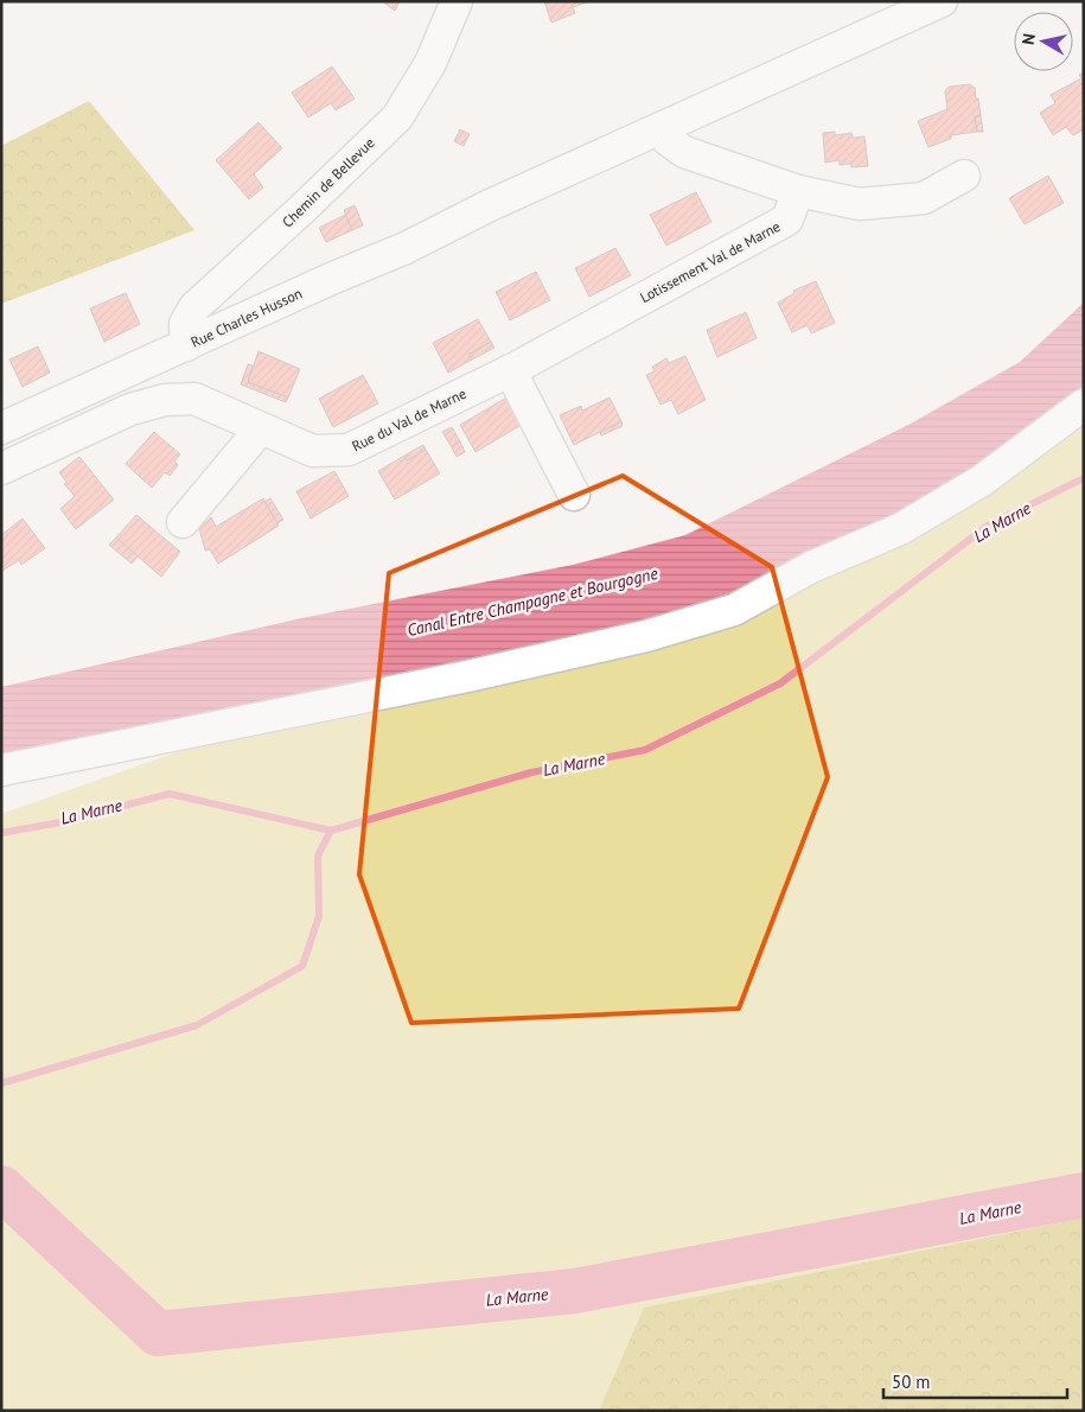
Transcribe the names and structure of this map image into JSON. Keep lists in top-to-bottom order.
{
  "streets": {
    "street": [
      "Chemin de Bellevue",
      "Lotissement Val de Marne",
      "Rue Charles Husson",
      "Rue du Val de Marne"
    ]
  },
  "crossings": [
    ["Chemin de Bellevue", "Rue Charles Husson"],
    ["Lotissement Val de Marne", "Rue du Val de Marne"]
  ],
  "water": ["La Marne", "Canal Entre Champagne et Bourgogne"],
  "scale_bar": "50 m",
  "north": "left"
}
